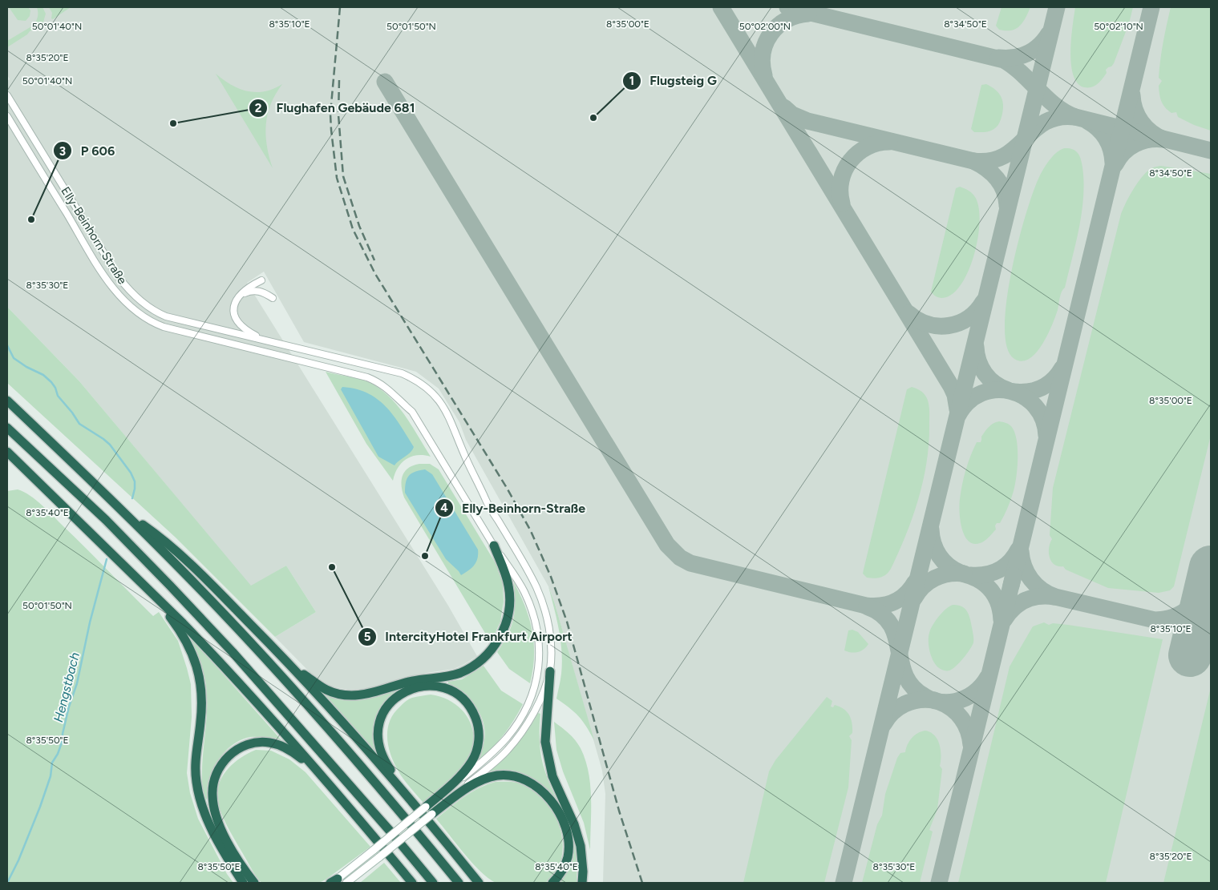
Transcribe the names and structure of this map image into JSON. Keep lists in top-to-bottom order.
{
  "streets": {
    "street": ["Elly-Beinhorn-Straße"]
  },
  "water": ["Hengstbach"],
  "places": [
    "Flugsteig G",
    "Flughafen Gebäude 681",
    "P 606",
    "Elly-Beinhorn-Straße",
    "IntercityHotel Frankfurt Airport"
  ],
  "coordinates": [
    "8°35'10\"E",
    "8°35'00\"E",
    "8°34'50\"E",
    "50°01'40\"N",
    "50°01'50\"N",
    "50°02'00\"N",
    "50°02'10\"N",
    "8°35'20\"E",
    "8°35'30\"E",
    "8°35'40\"E",
    "8°35'50\"E"
  ]
}
